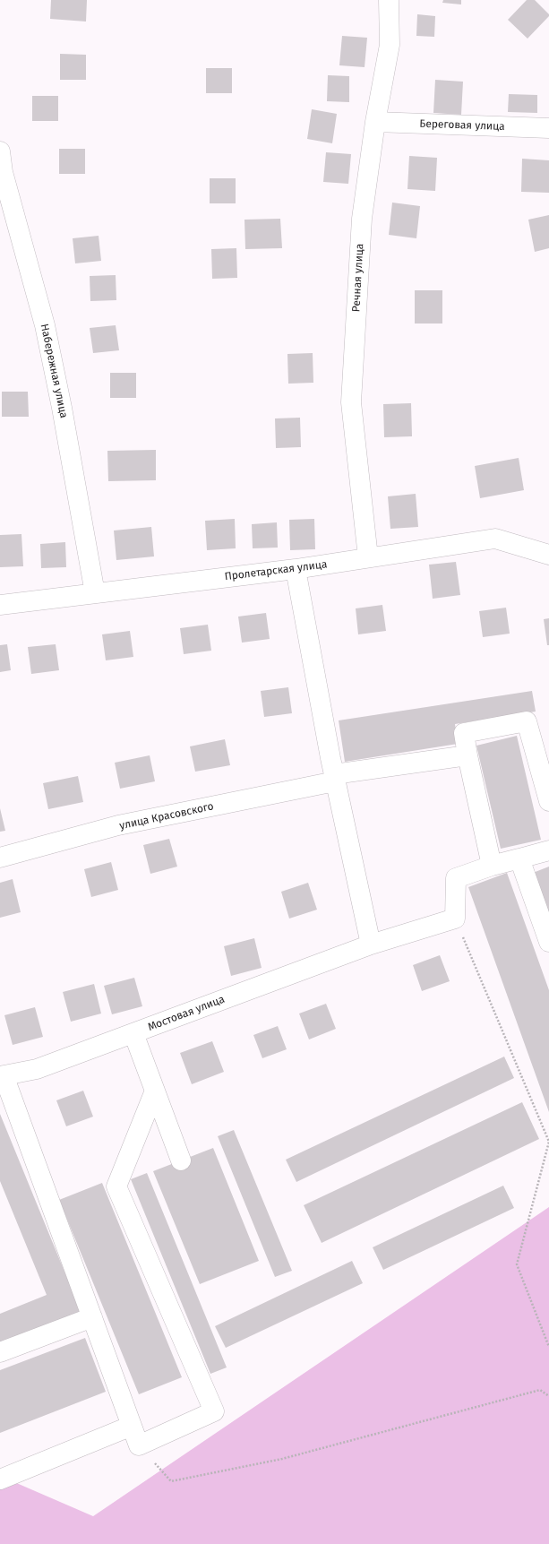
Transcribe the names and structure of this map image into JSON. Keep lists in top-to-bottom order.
{
  "streets": {
    "street": [
      "Береговая улица",
      "Речная улица",
      "Набережная улица",
      "Пролетарская улица",
      "улица Красовского",
      "Мостовая улица"
    ]
  },
  "crossings": [
    ["Береговая улица", "Речная улица"],
    ["Речная улица", "Пролетарская улица"],
    ["Набережная улица", "Пролетарская улица"]
  ]
}
